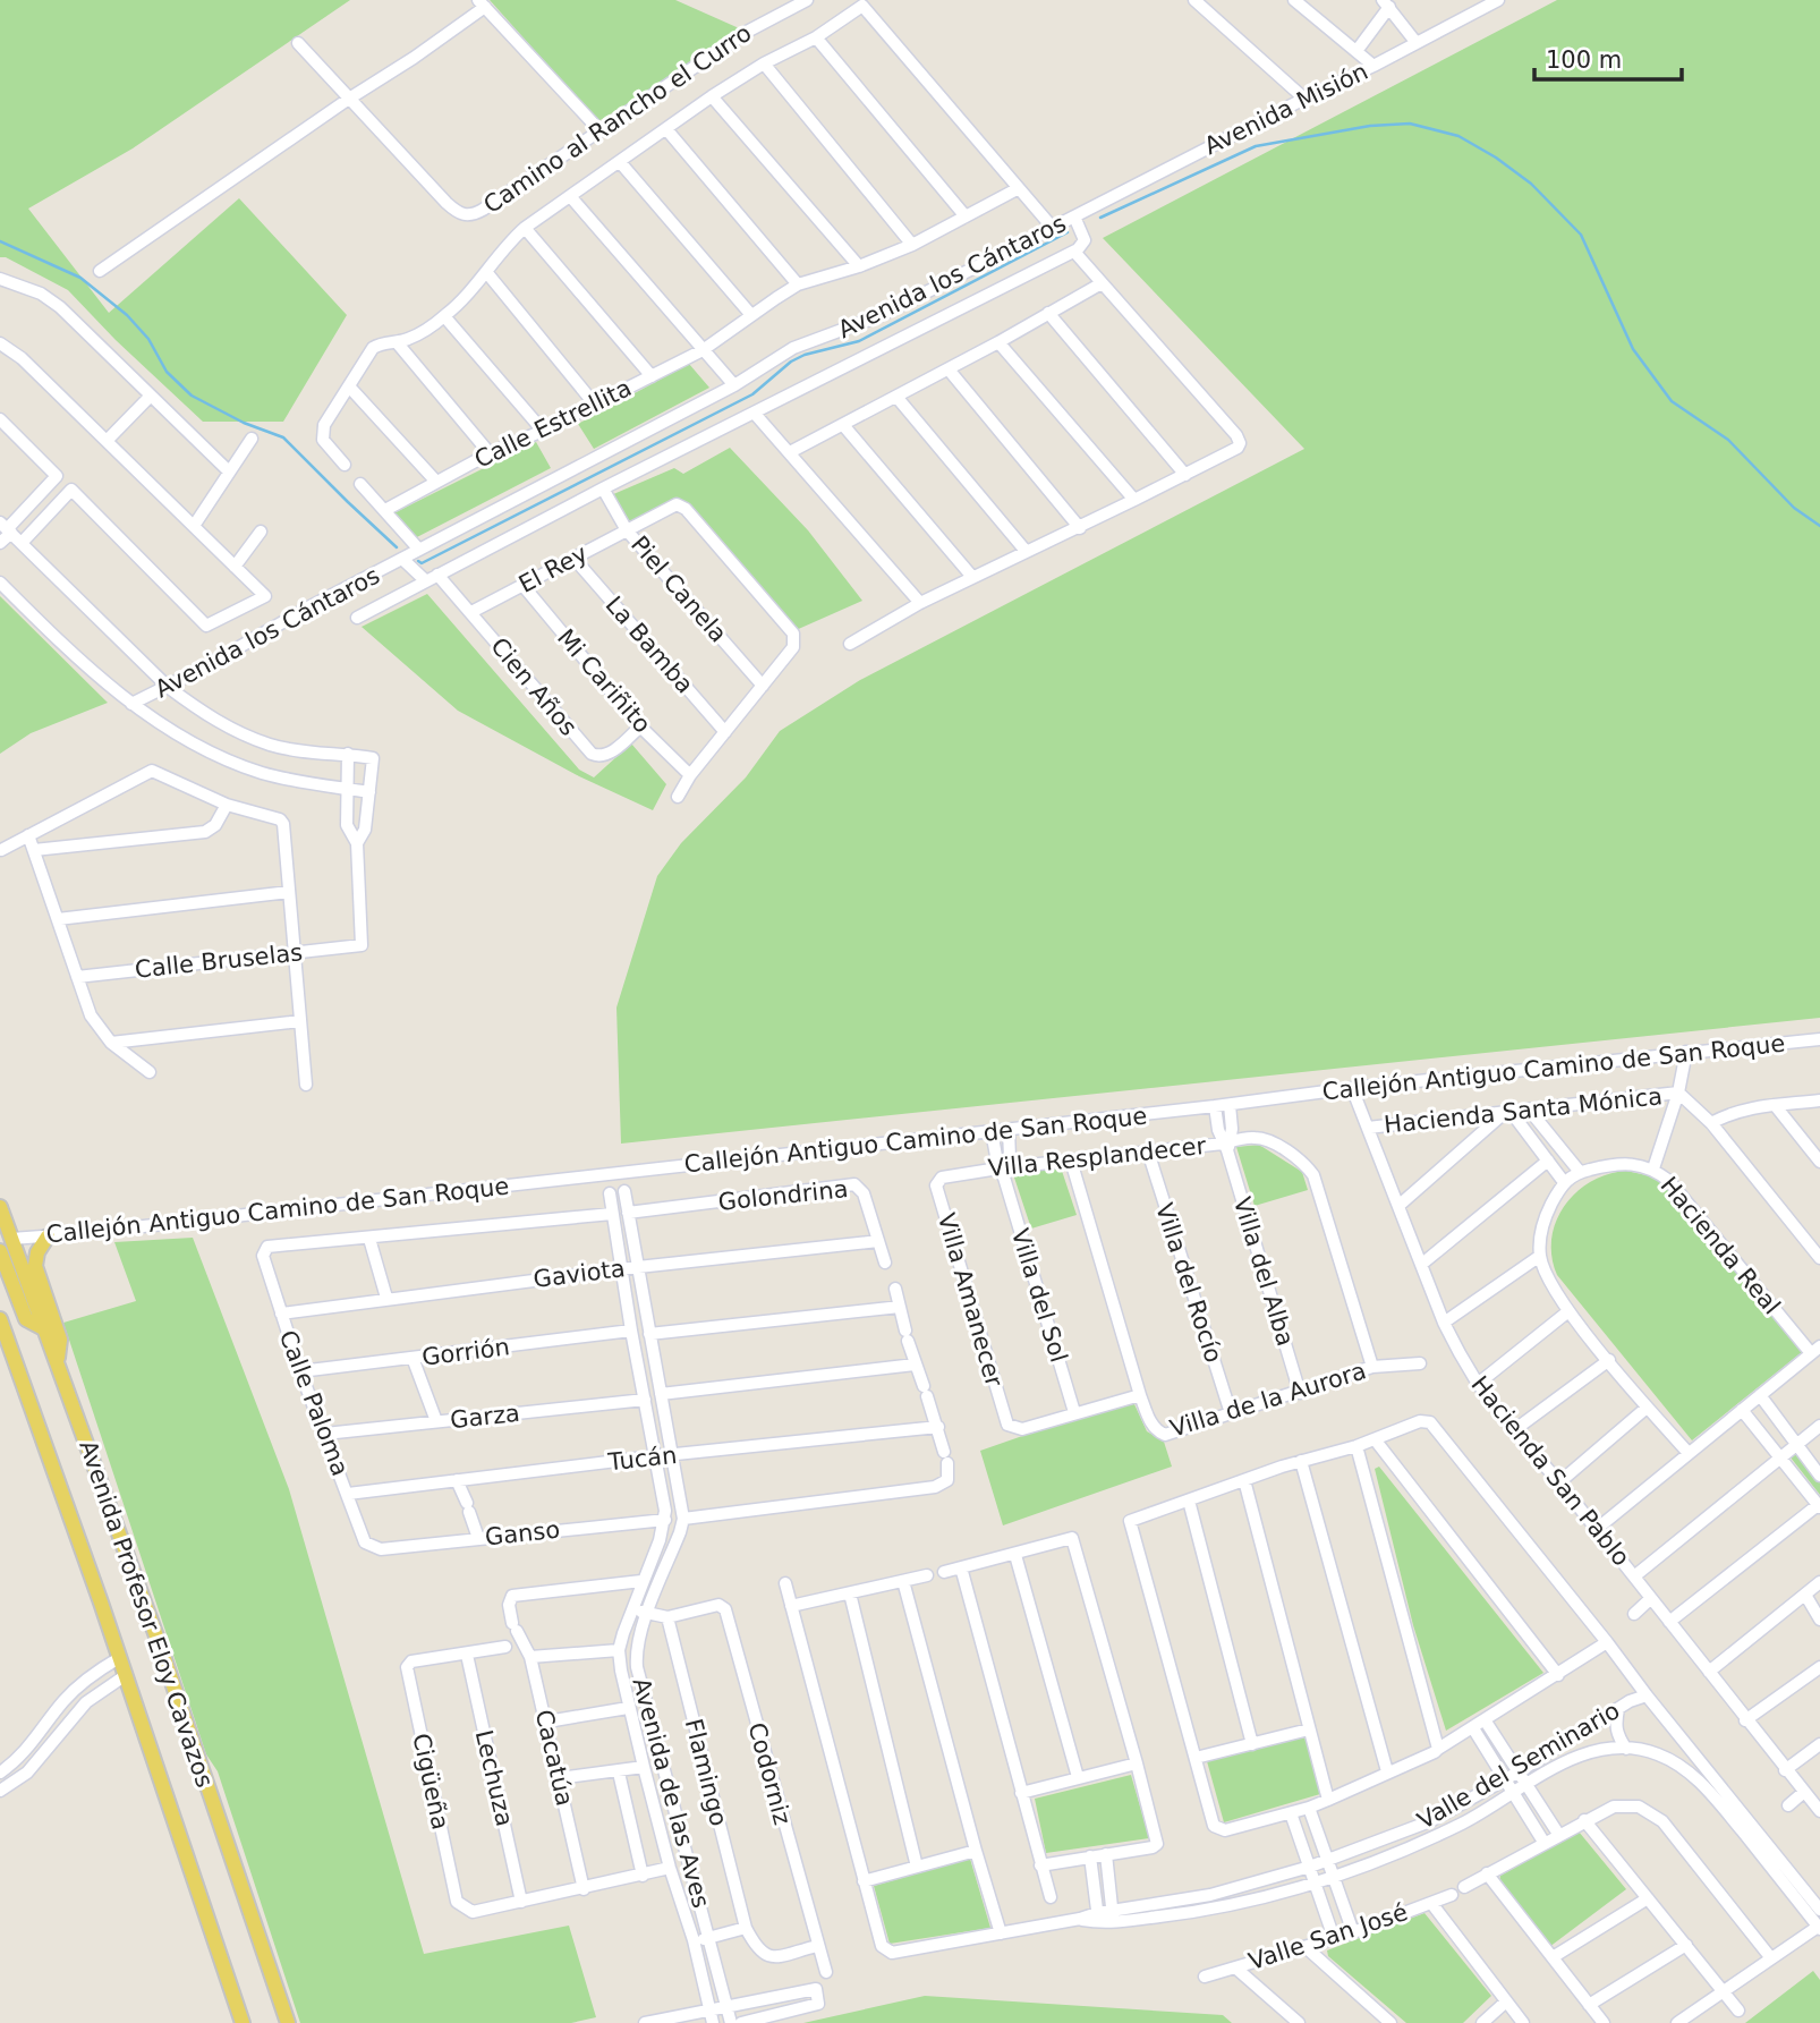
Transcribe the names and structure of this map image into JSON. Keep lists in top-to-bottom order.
{
  "streets": {
    "main road": ["Avenida Profesor Eloy Cavazos"],
    "street": [
      "Avenida Misión",
      "Camino al Rancho el Curro",
      "Avenida los Cántaros",
      "Calle Estrellita",
      "El Rey",
      "Piel Canela",
      "La Bamba",
      "Mi Cariñito",
      "Cien Años",
      "Calle Bruselas",
      "Callejón Antiguo Camino de San Roque",
      "Hacienda Santa Mónica",
      "Villa Resplandecer",
      "Golondrina",
      "Hacienda Real",
      "Villa del Alba",
      "Gaviota",
      "Villa del Rocío",
      "Villa del Sol",
      "Villa Amanecer",
      "Gorrión",
      "Villa de la Aurora",
      "Calle Paloma",
      "Garza",
      "Tucán",
      "Hacienda San Pablo",
      "Ganso",
      "Cacatúa",
      "Valle del Seminario",
      "Flamingo",
      "Codorniz",
      "Lechuza",
      "Cigüeña",
      "Avenida de las Aves",
      "Valle San José"
    ]
  },
  "crossings": [
    ["Avenida Misión", "Avenida los Cántaros"],
    ["Avenida los Cántaros", "Piel Canela"],
    ["Avenida los Cántaros", "Cien Años"],
    ["El Rey", "Piel Canela"],
    ["El Rey", "La Bamba"],
    ["El Rey", "Mi Cariñito"],
    ["El Rey", "Cien Años"],
    ["Mi Cariñito", "Cien Años"],
    ["Callejón Antiguo Camino de San Roque", "Villa del Alba"],
    ["Callejón Antiguo Camino de San Roque", "Villa del Sol"],
    ["Callejón Antiguo Camino de San Roque", "Hacienda San Pablo"],
    ["Callejón Antiguo Camino de San Roque", "Avenida Profesor Eloy Cavazos"],
    ["Hacienda Santa Mónica", "Hacienda San Pablo"],
    ["Villa Resplandecer", "Villa del Alba"],
    ["Villa Resplandecer", "Villa del Rocío"],
    ["Villa Resplandecer", "Villa del Sol"],
    ["Villa Resplandecer", "Villa Amanecer"],
    ["Villa Resplandecer", "Villa de la Aurora"],
    ["Golondrina", "Gaviota"],
    ["Golondrina", "Avenida de las Aves"],
    ["Villa del Alba", "Villa de la Aurora"],
    ["Gaviota", "Calle Paloma"],
    ["Gaviota", "Avenida de las Aves"],
    ["Villa del Rocío", "Villa de la Aurora"],
    ["Villa del Sol", "Villa Amanecer"],
    ["Gorrión", "Calle Paloma"],
    ["Calle Paloma", "Garza"],
    ["Calle Paloma", "Tucán"],
    ["Calle Paloma", "Ganso"],
    ["Tucán", "Avenida de las Aves"],
    ["Ganso", "Avenida de las Aves"],
    ["Cacatúa", "Avenida de las Aves"],
    ["Flamingo", "Codorniz"],
    ["Lechuza", "Cigüeña"]
  ],
  "scale_bar": "100 m"
}
